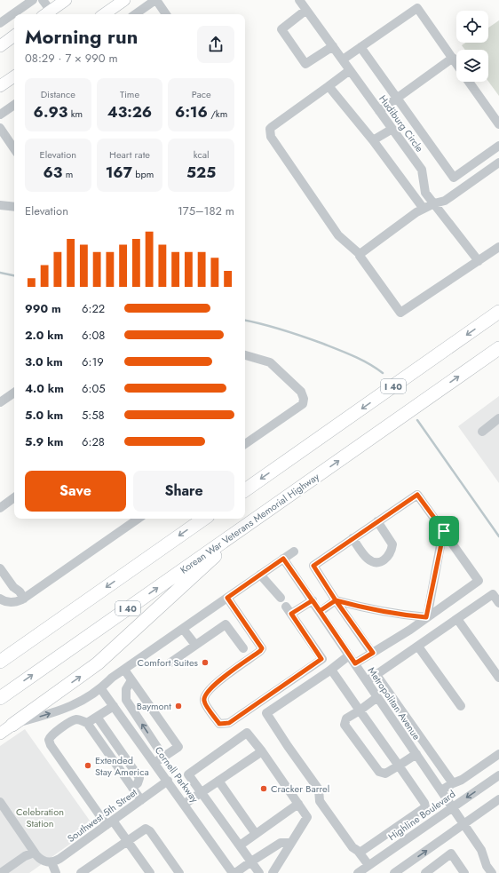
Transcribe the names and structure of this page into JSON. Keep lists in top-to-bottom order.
{
  "streets": {
    "highway": ["I 40", "Korean War Veterans Memorial Highway"],
    "street": [
      "Hudiburg Circle",
      "Metropolitan Avenue",
      "Cornell Parkway",
      "Southwest 5th Street",
      "Highline Boulevard"
    ]
  },
  "crossings": [
    ["Metropolitan Avenue", "Highline Boulevard"],
    ["Cornell Parkway", "Southwest 5th Street"]
  ],
  "parks": ["Celebration Station"],
  "places": [
    "Comfort Suites",
    "Baymont",
    "Extended Stay America",
    "Cracker Barrel"
  ],
  "page": {
    "heading": ["Morning run", "08:29 · 7 × 990 m"],
    "stats": [
      ["Distance", "6.93 km"],
      ["Time", "43:26"],
      ["Pace", "6:16 /km"],
      ["Elevation", "63 m"],
      ["Heart rate", "167 bpm"],
      ["kcal", "525"]
    ],
    "chart": ["Elevation", "175–182 m"],
    "list": [
      {
        "name": "990 m",
        "note": "6:22"
      },
      {
        "name": "2.0 km",
        "note": "6:08"
      },
      {
        "name": "3.0 km",
        "note": "6:19"
      },
      {
        "name": "4.0 km",
        "note": "6:05"
      },
      {
        "name": "5.0 km",
        "note": "5:58"
      },
      {
        "name": "5.9 km",
        "note": "6:28"
      }
    ],
    "buttons": ["Save", "Share"]
  }
}
